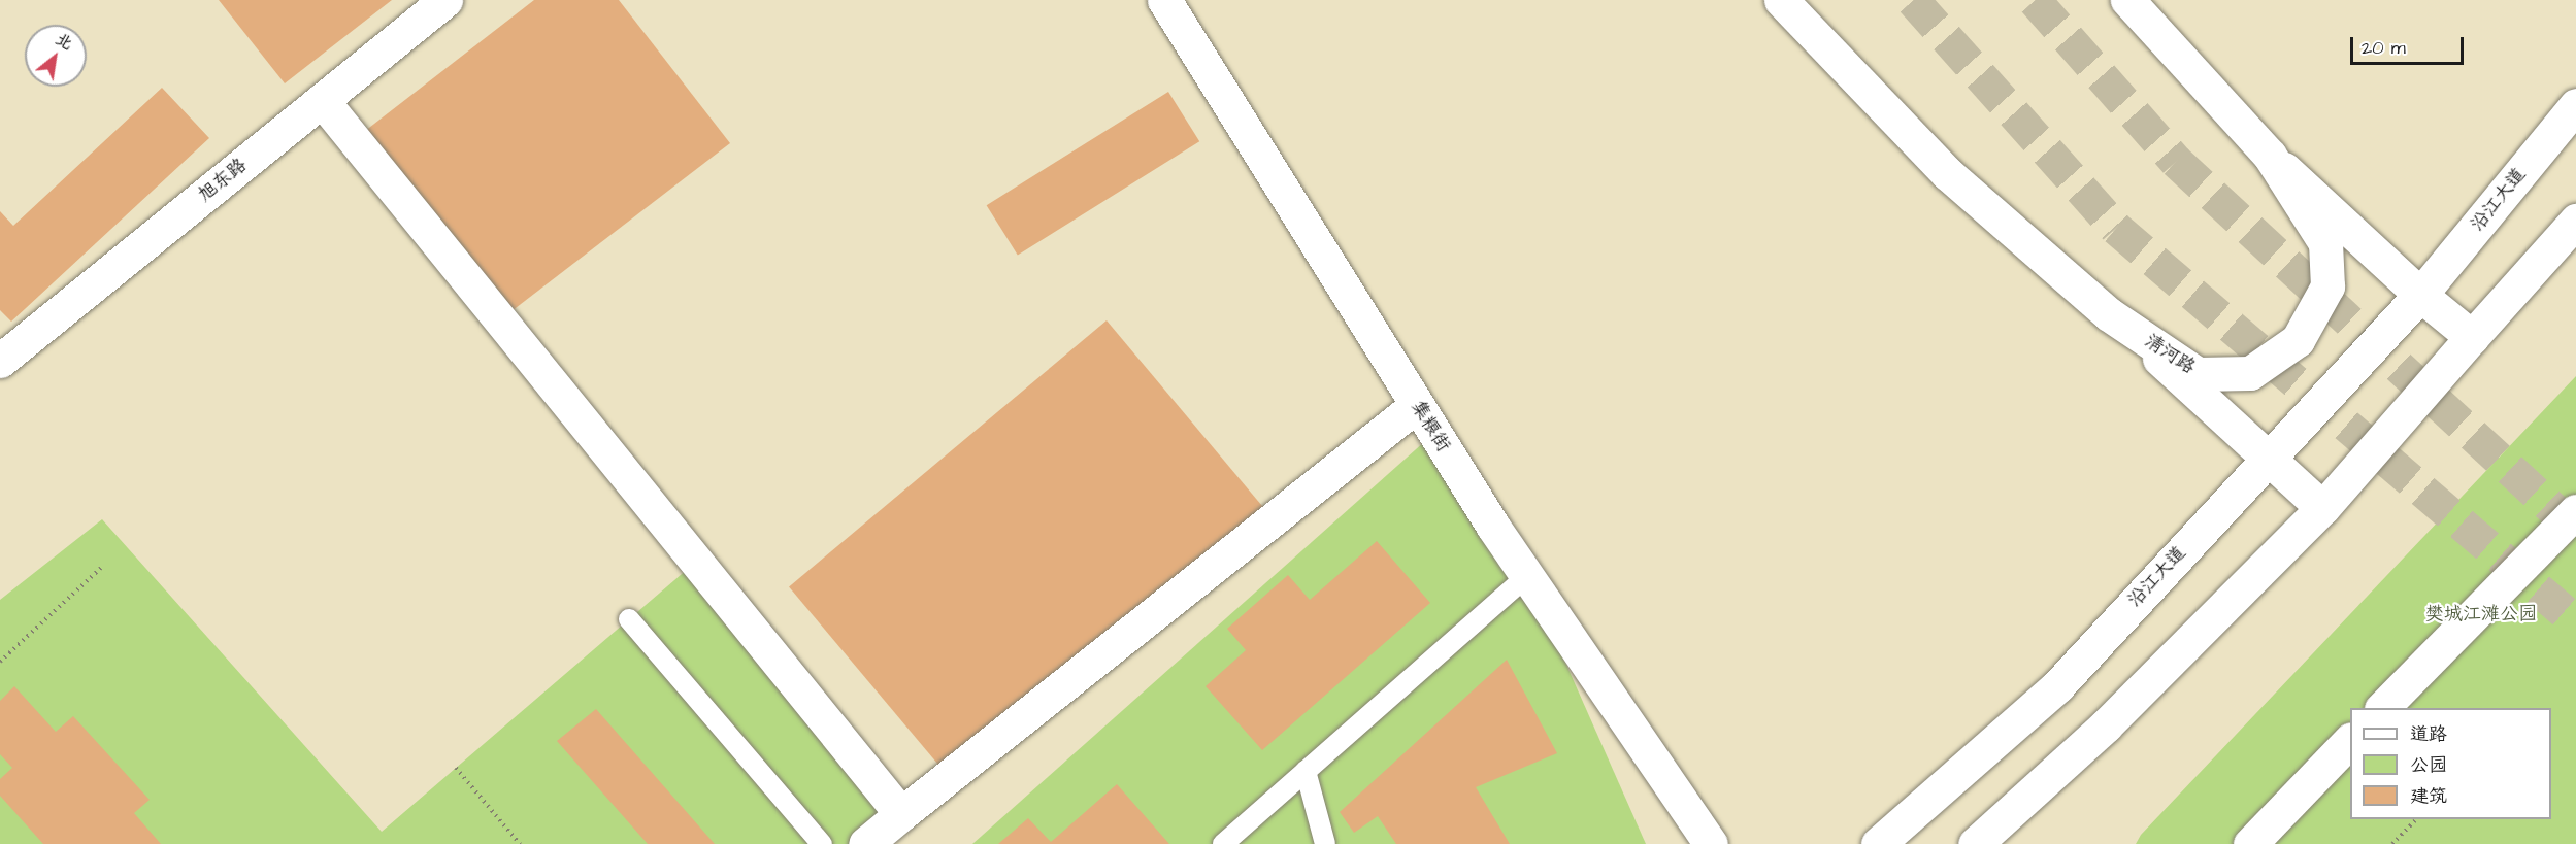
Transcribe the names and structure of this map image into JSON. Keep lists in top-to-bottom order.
{
  "streets": {
    "street": [
      "旭东路",
      "沿江大道",
      "清河路",
      "集粮街"
    ]
  },
  "parks": ["樊城江滩公园"],
  "legend": ["道路", "公园", "建筑"],
  "scale_bar": "20 m",
  "north": "top right"
}
